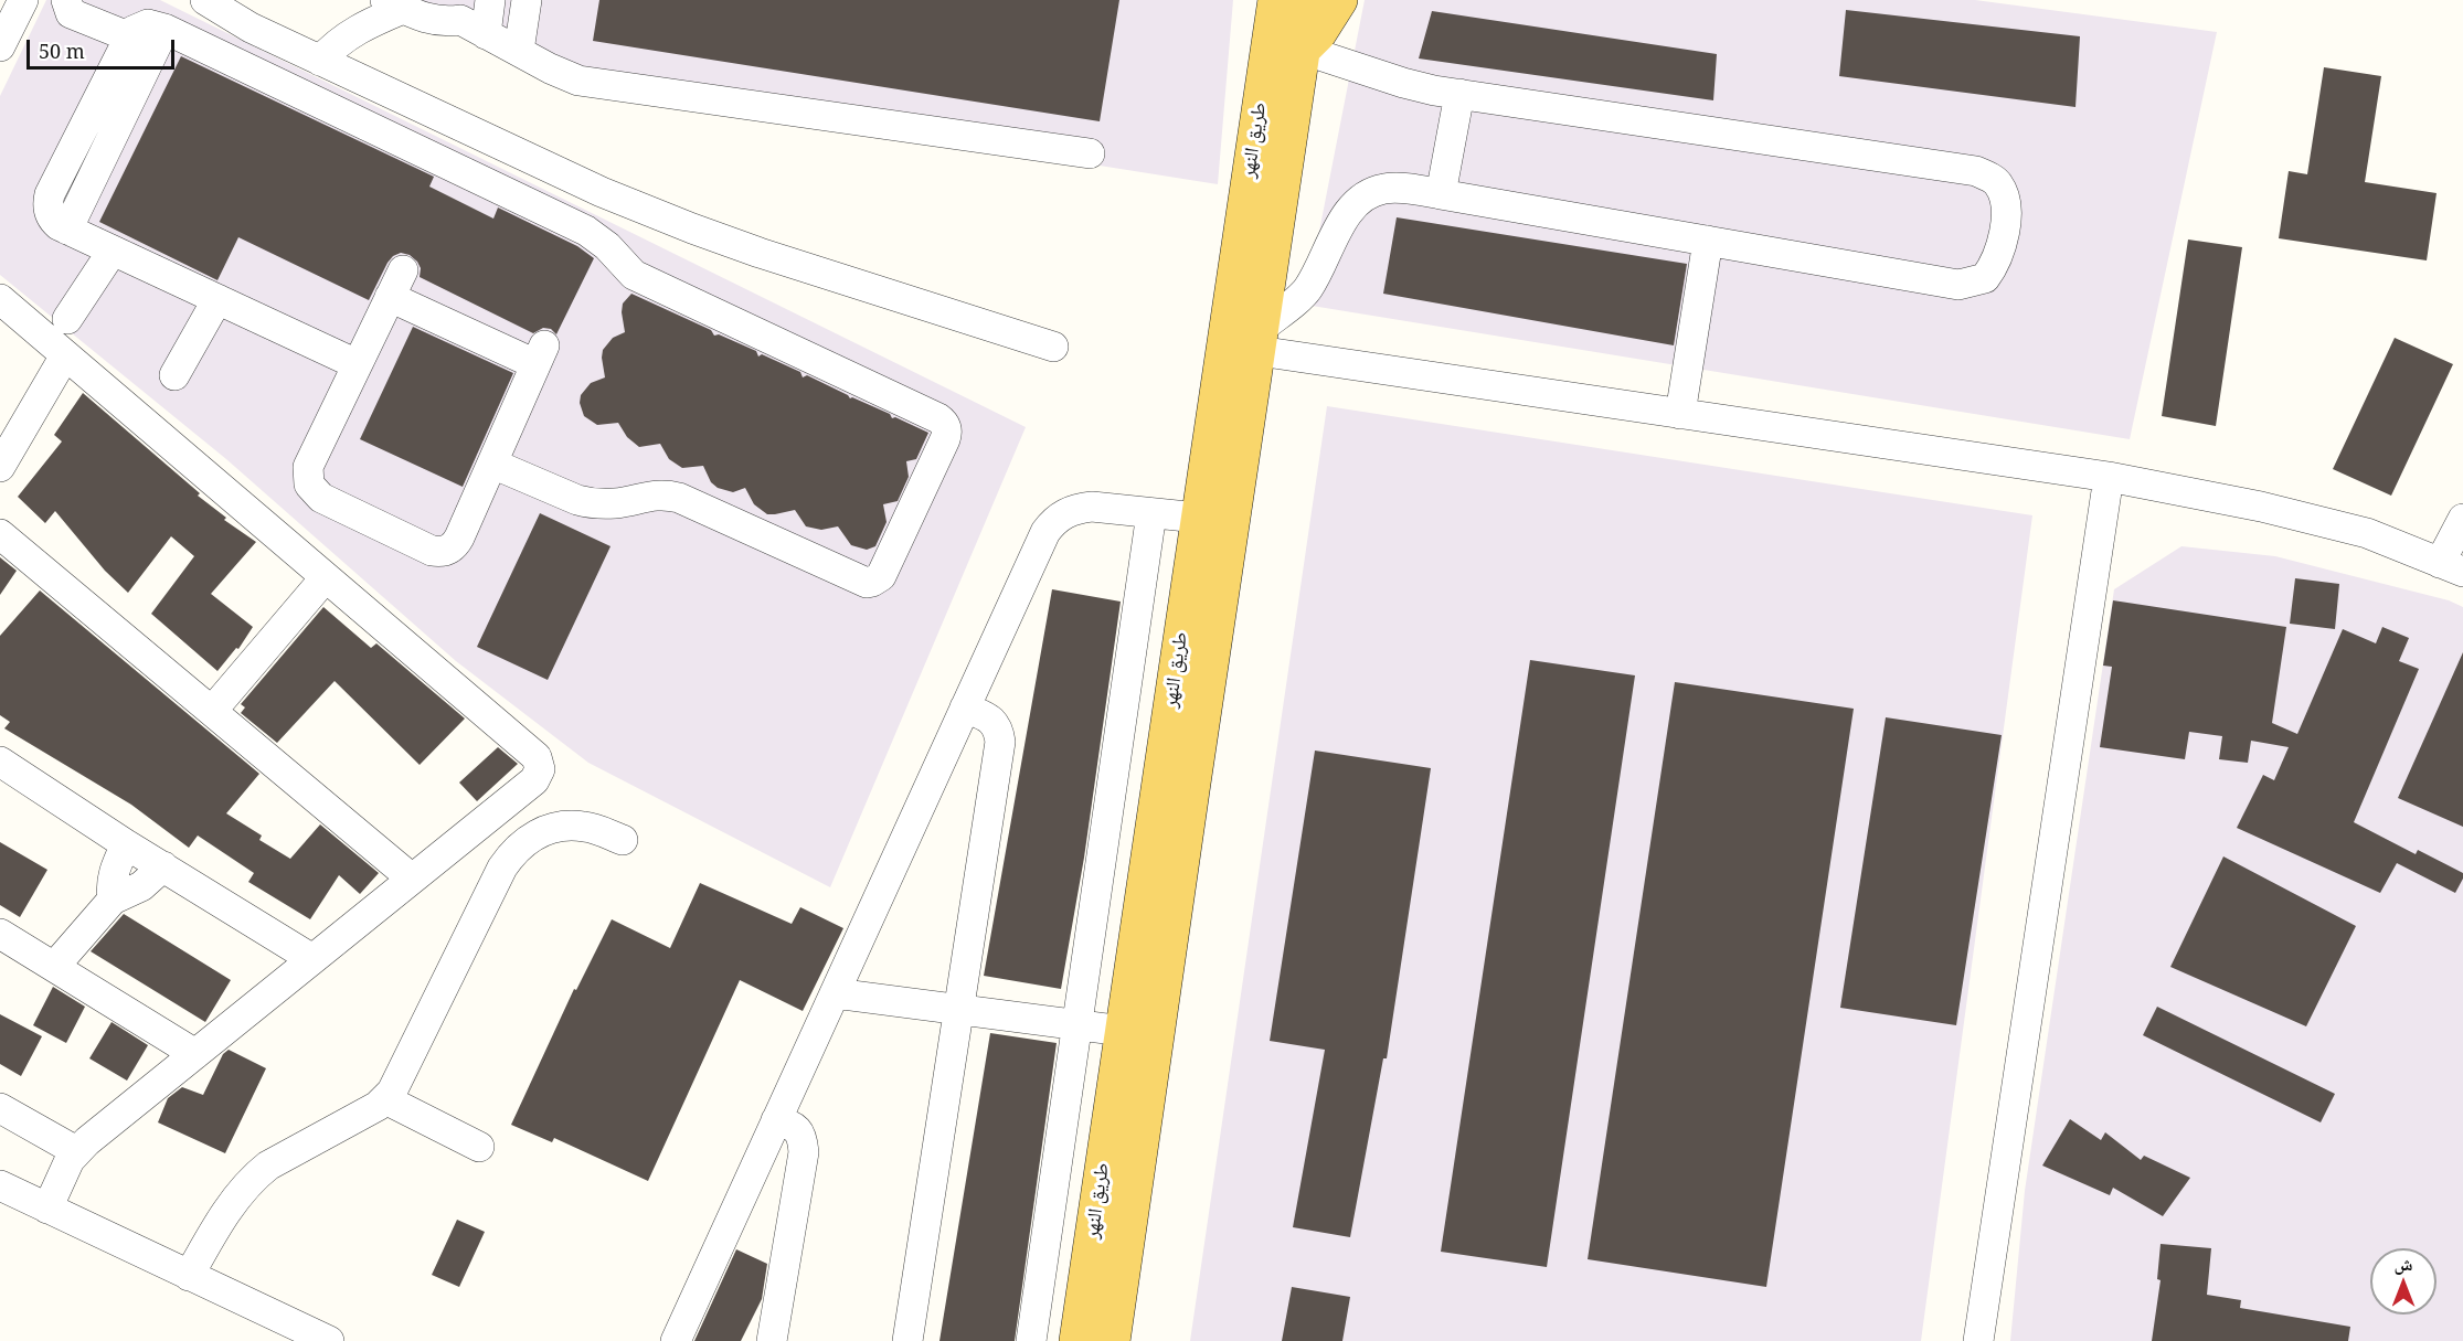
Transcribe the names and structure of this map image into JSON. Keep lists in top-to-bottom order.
{
  "streets": {
    "main road": ["طريق النهر"]
  },
  "scale_bar": "50 m",
  "north": "top"
}
